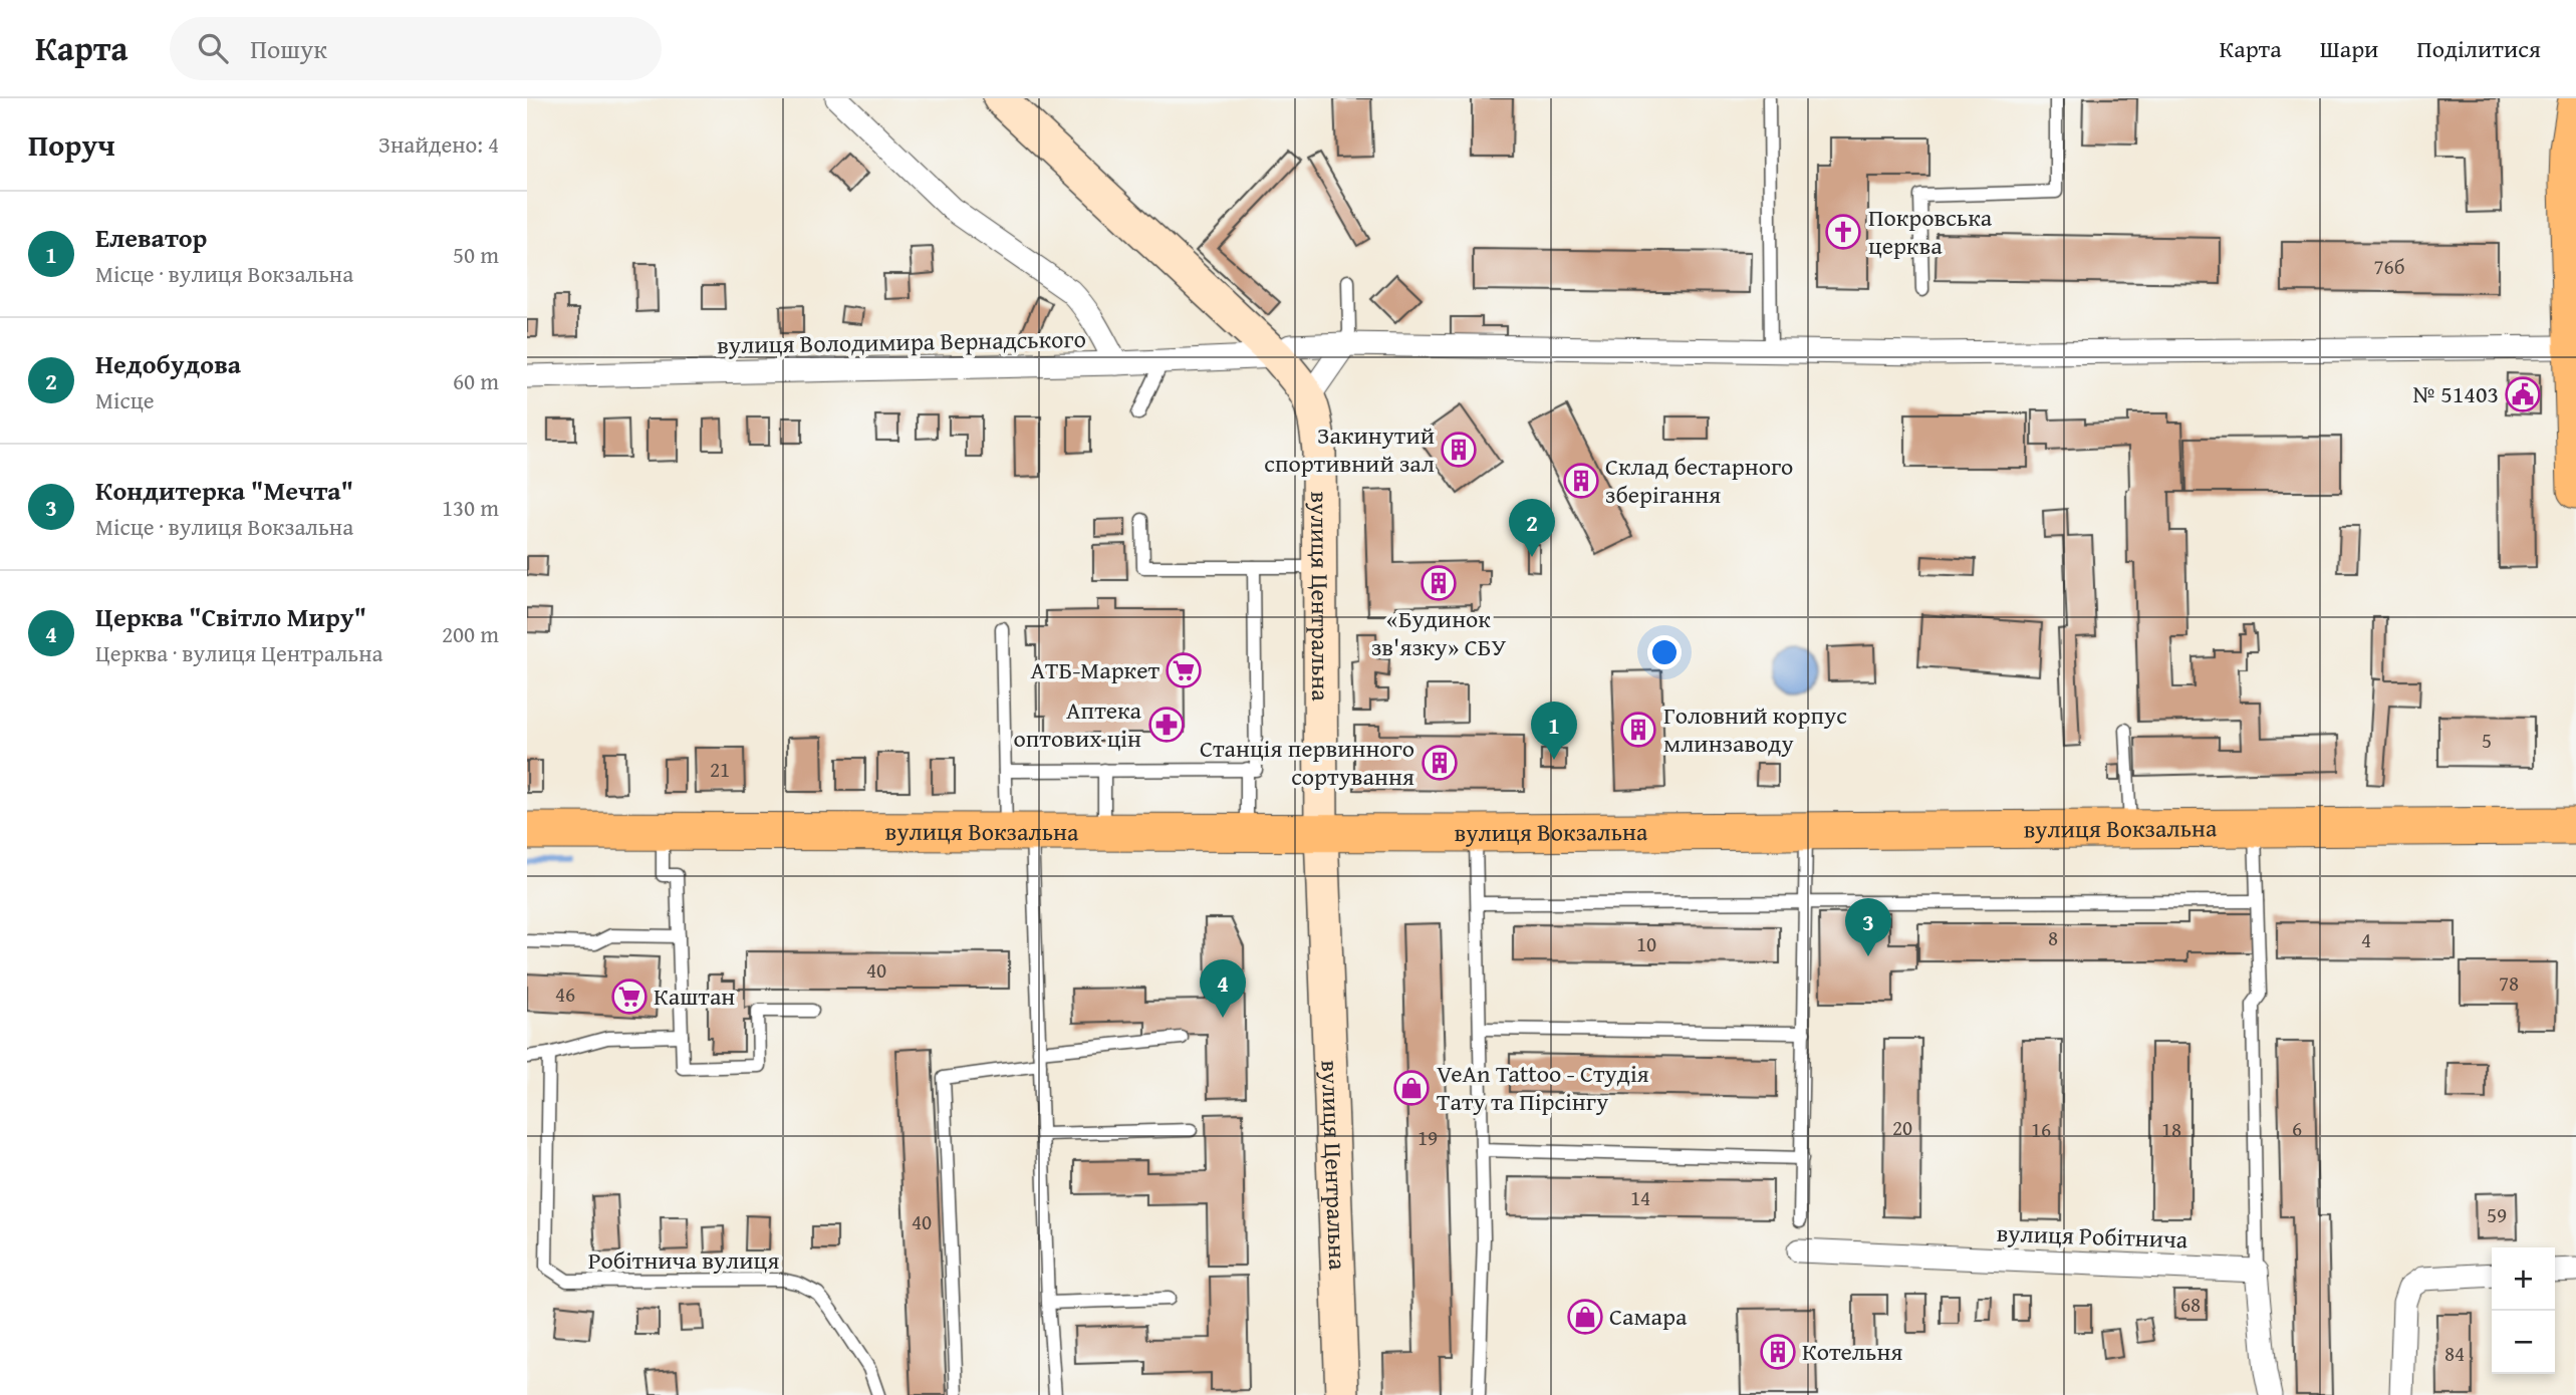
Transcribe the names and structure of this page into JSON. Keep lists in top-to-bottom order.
{
  "streets": {
    "main road": ["вулиця Вокзальна"],
    "street": ["вулиця Володимира Вернадського", "вулиця Центральна", "вулиця Робітнича"],
    "lane": ["Робітнича вулиця"]
  },
  "crossings": [
    ["вулиця Володимира Вернадського", "вулиця Центральна"],
    ["вулиця Центральна", "вулиця Вокзальна"]
  ],
  "places": {
    "church": ["Покровська церква"],
    "public building": ["№ 51403"],
    "building": [
      "Закинутий спортивний зал",
      "Склад бестарного зберігання",
      "«Будинок зв'язку» СБУ",
      "Головний корпус млинзаводу",
      "Станція первинного сортування",
      "Котельня"
    ],
    "supermarket": ["АТБ-Маркет", "Каштан"],
    "pharmacy": ["Аптека оптових цін"],
    "shop": ["VeAn Tattoo - Студія Тату та Пірсінгу", "Самара"]
  },
  "house_numbers": [
    "76б",
    "5",
    "21",
    "8",
    "4",
    "10",
    "40",
    "78",
    "46",
    "20",
    "6",
    "16",
    "18",
    "19",
    "14",
    "59",
    "40",
    "68",
    "84"
  ],
  "page": {
    "header": "Карта",
    "search": "Пошук",
    "nav": ["Карта", "Шари", "Поділитися"],
    "heading": ["Поруч", "Знайдено: 4"],
    "list": [
      {
        "mark": "1",
        "name": "Елеватор",
        "note": "Місце · вулиця Вокзальна",
        "value": "50 m"
      },
      {
        "mark": "2",
        "name": "Недобудова",
        "note": "Місце",
        "value": "60 m"
      },
      {
        "mark": "3",
        "name": "Кондитерка \"Мечта\"",
        "note": "Місце · вулиця Вокзальна",
        "value": "130 m"
      },
      {
        "mark": "4",
        "name": "Церква \"Світло Миру\"",
        "note": "Церква · вулиця Центральна",
        "value": "200 m"
      }
    ],
    "pins": [
      "2",
      "1",
      "3",
      "4"
    ],
    "map_buttons": ["+", "−"]
  }
}
